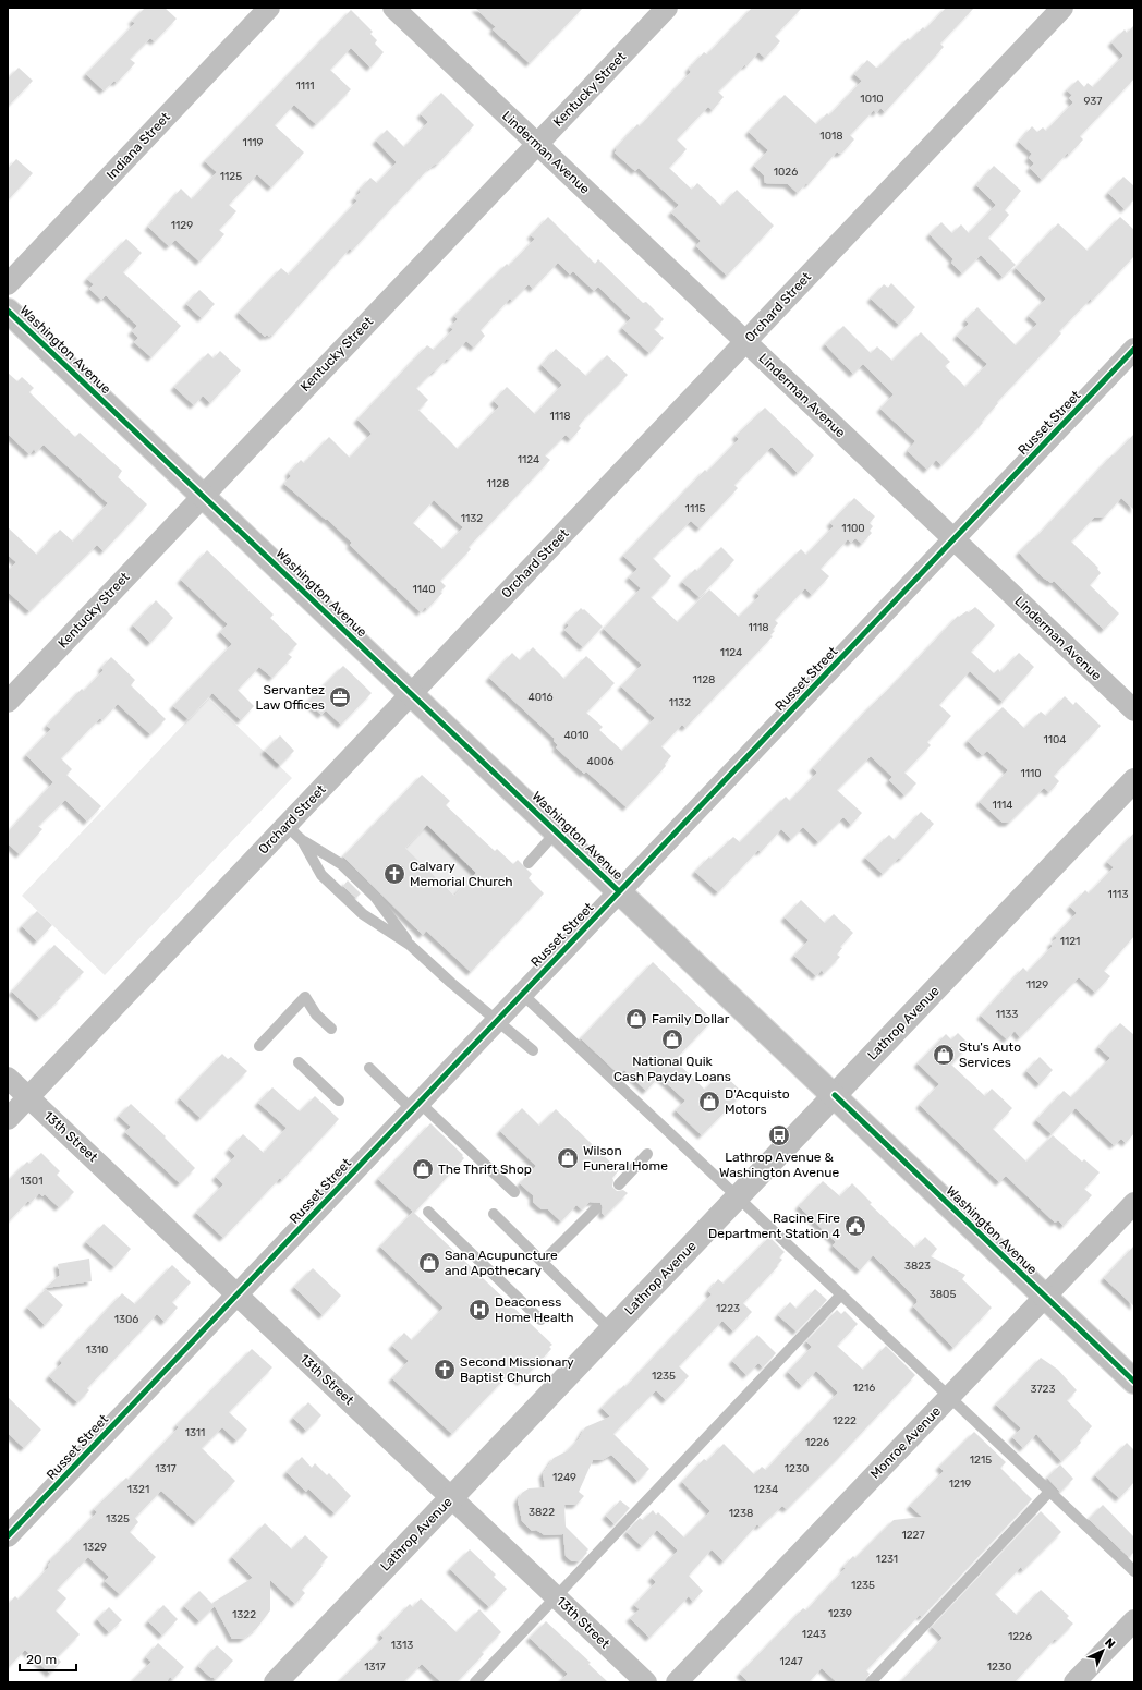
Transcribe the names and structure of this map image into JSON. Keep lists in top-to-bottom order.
{
  "streets": {
    "main road": ["Washington Avenue", "Lathrop Avenue"],
    "street": [
      "Kentucky Street",
      "Indiana Street",
      "Linderman Avenue",
      "Orchard Street",
      "Russet Street",
      "13th Street",
      "Monroe Avenue"
    ]
  },
  "crossings": [
    ["Kentucky Street", "Linderman Avenue"],
    ["Kentucky Street", "Washington Avenue"],
    ["Linderman Avenue", "Orchard Street"],
    ["Linderman Avenue", "Russet Street"],
    ["Orchard Street", "Washington Avenue"],
    ["Orchard Street", "13th Street"],
    ["Washington Avenue", "Russet Street"],
    ["Washington Avenue", "Lathrop Avenue"],
    ["Washington Avenue", "Monroe Avenue"],
    ["Russet Street", "13th Street"],
    ["Lathrop Avenue", "13th Street"]
  ],
  "places": {
    "office": ["Servantez Law Offices"],
    "church": ["Calvary Memorial Church", "Second Missionary Baptist Church"],
    "shop": [
      "Family Dollar",
      "National Quik Cash Payday Loans",
      "Stu's Auto Services",
      "D'Acquisto Motors",
      "Wilson Funeral Home",
      "The Thrift Shop",
      "Sana Acupuncture and Apothecary"
    ],
    "bus stop": ["Lathrop Avenue & Washington Avenue"],
    "public building": ["Racine Fire Department Station 4"],
    "hospital": ["Deaconess Home Health"]
  },
  "house_numbers": [
    "1111",
    "1010",
    "937",
    "1018",
    "1119",
    "1026",
    "1125",
    "1129",
    "1118",
    "1124",
    "1128",
    "1115",
    "1132",
    "1100",
    "1140",
    "1118",
    "1124",
    "1128",
    "4016",
    "1132",
    "4010",
    "1104",
    "4006",
    "1110",
    "1114",
    "1113",
    "1121",
    "1129",
    "1133",
    "1301",
    "3823",
    "3805",
    "1223",
    "1306",
    "1310",
    "1235",
    "1216",
    "3723",
    "1222",
    "1311",
    "1226",
    "1215",
    "1317",
    "1230",
    "1249",
    "1219",
    "1321",
    "1234",
    "3822",
    "1238",
    "1325",
    "1227",
    "1329",
    "1231",
    "1235",
    "1239",
    "1322",
    "1243",
    "1226",
    "1313",
    "1247",
    "1317",
    "1230"
  ],
  "scale_bar": "20 m",
  "north": "top right"
}
